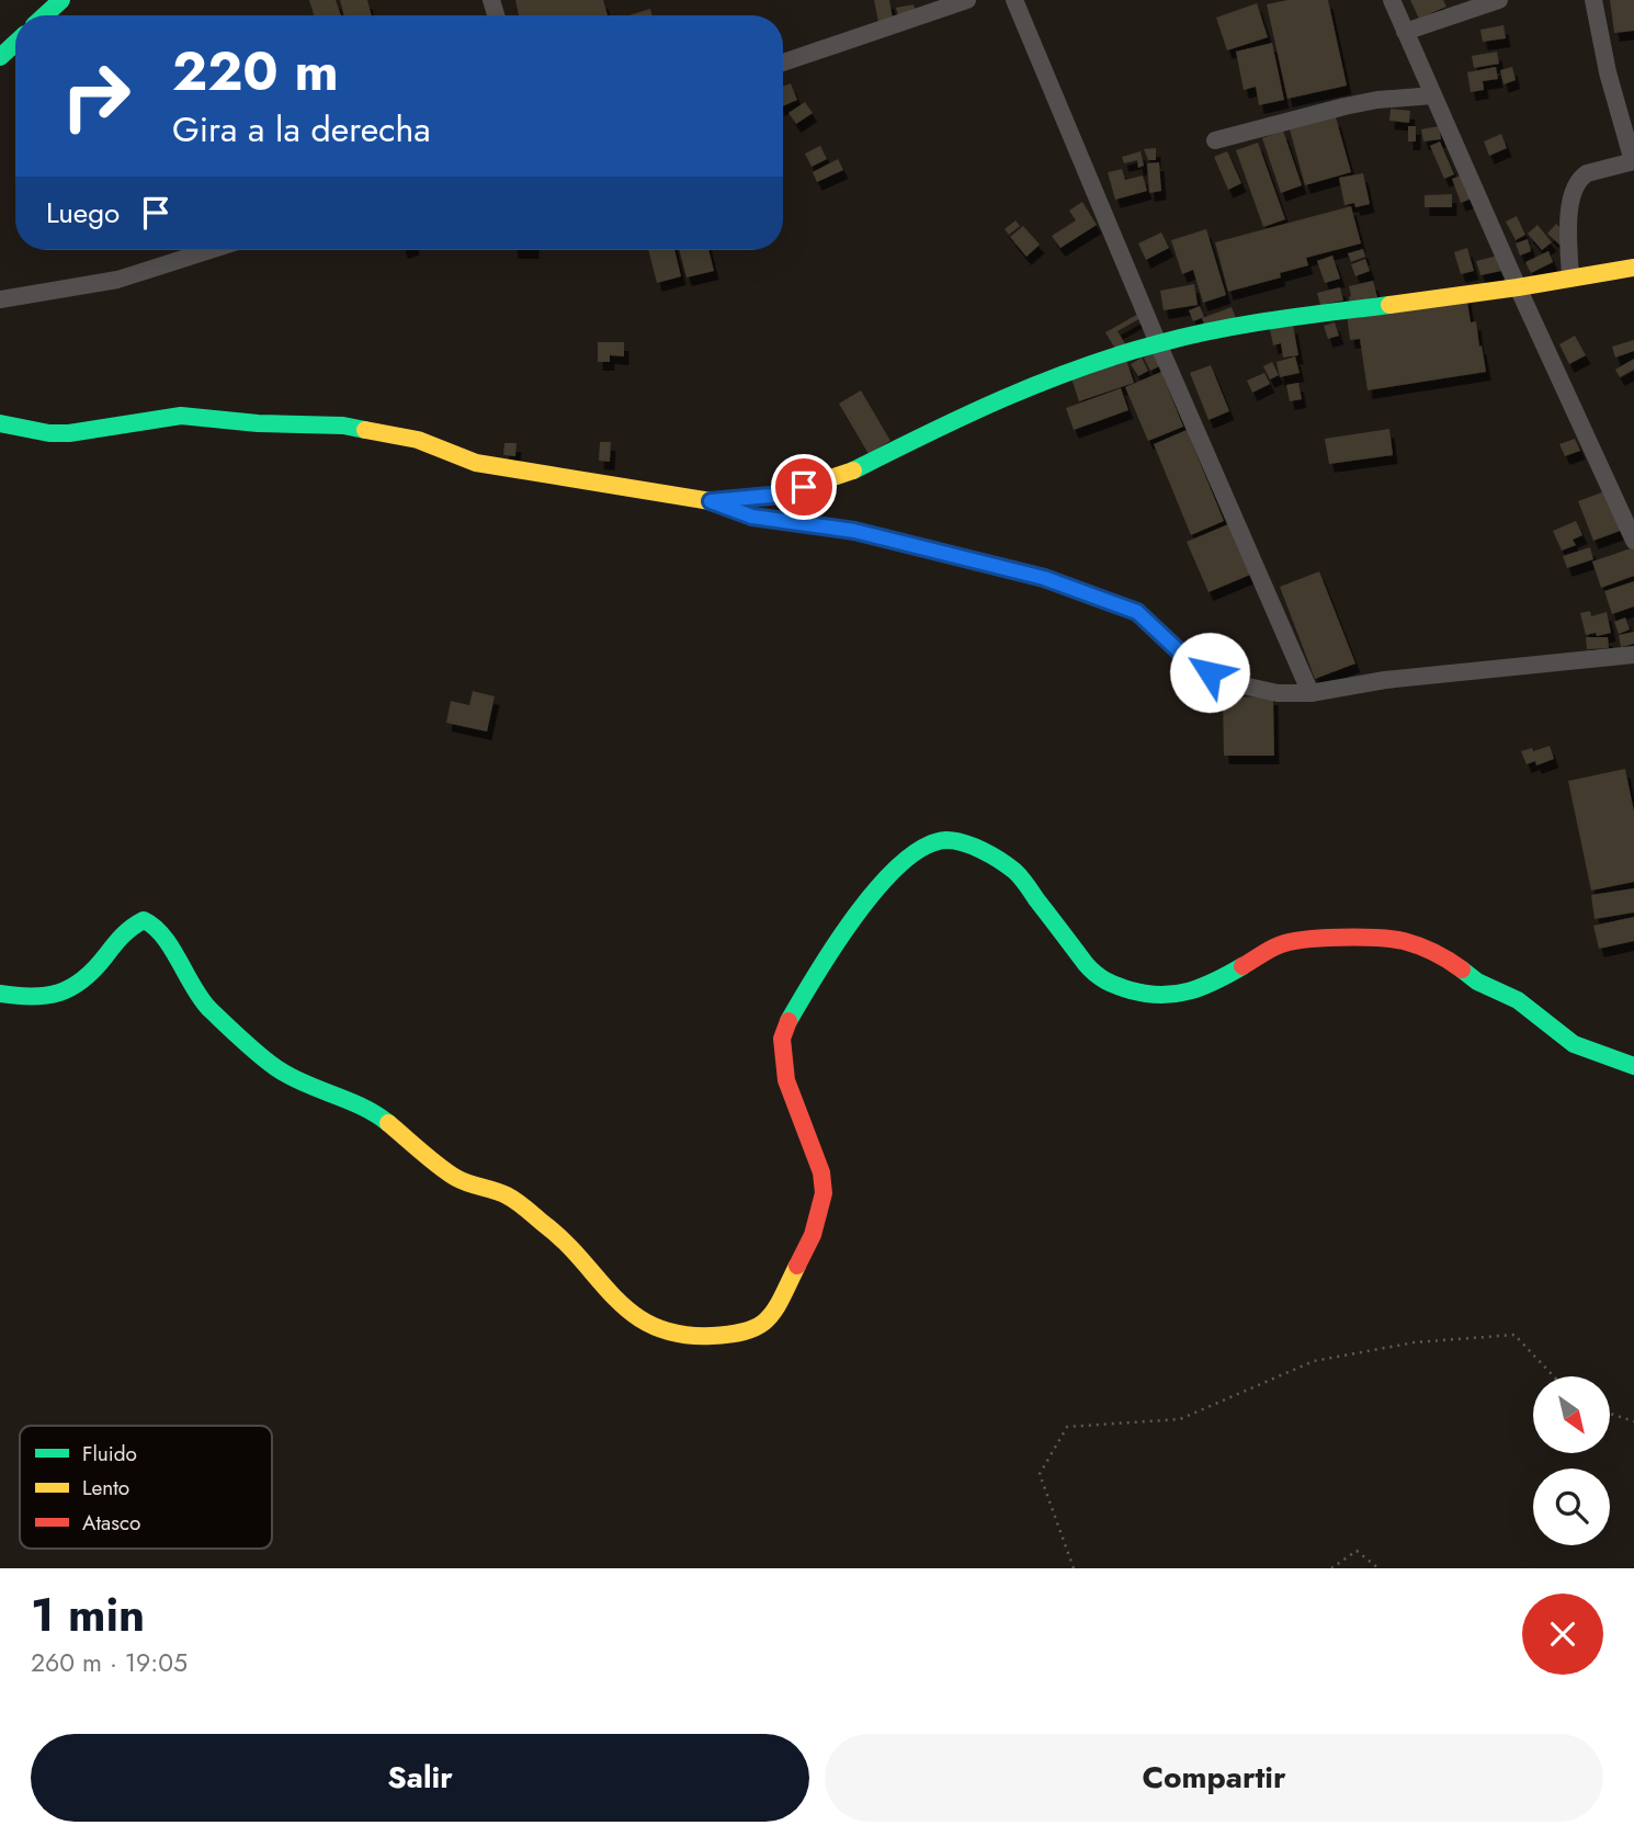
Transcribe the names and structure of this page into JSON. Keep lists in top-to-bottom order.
{
  "legend": ["Fluido", "Lento", "Atasco"],
  "north": "bottom right",
  "page": {
    "turn": ["220 m", "Gira a la derecha"],
    "then": "Luego",
    "heading": ["1 min", "260 m · 19:05"],
    "buttons": ["Salir", "Compartir"]
  }
}
